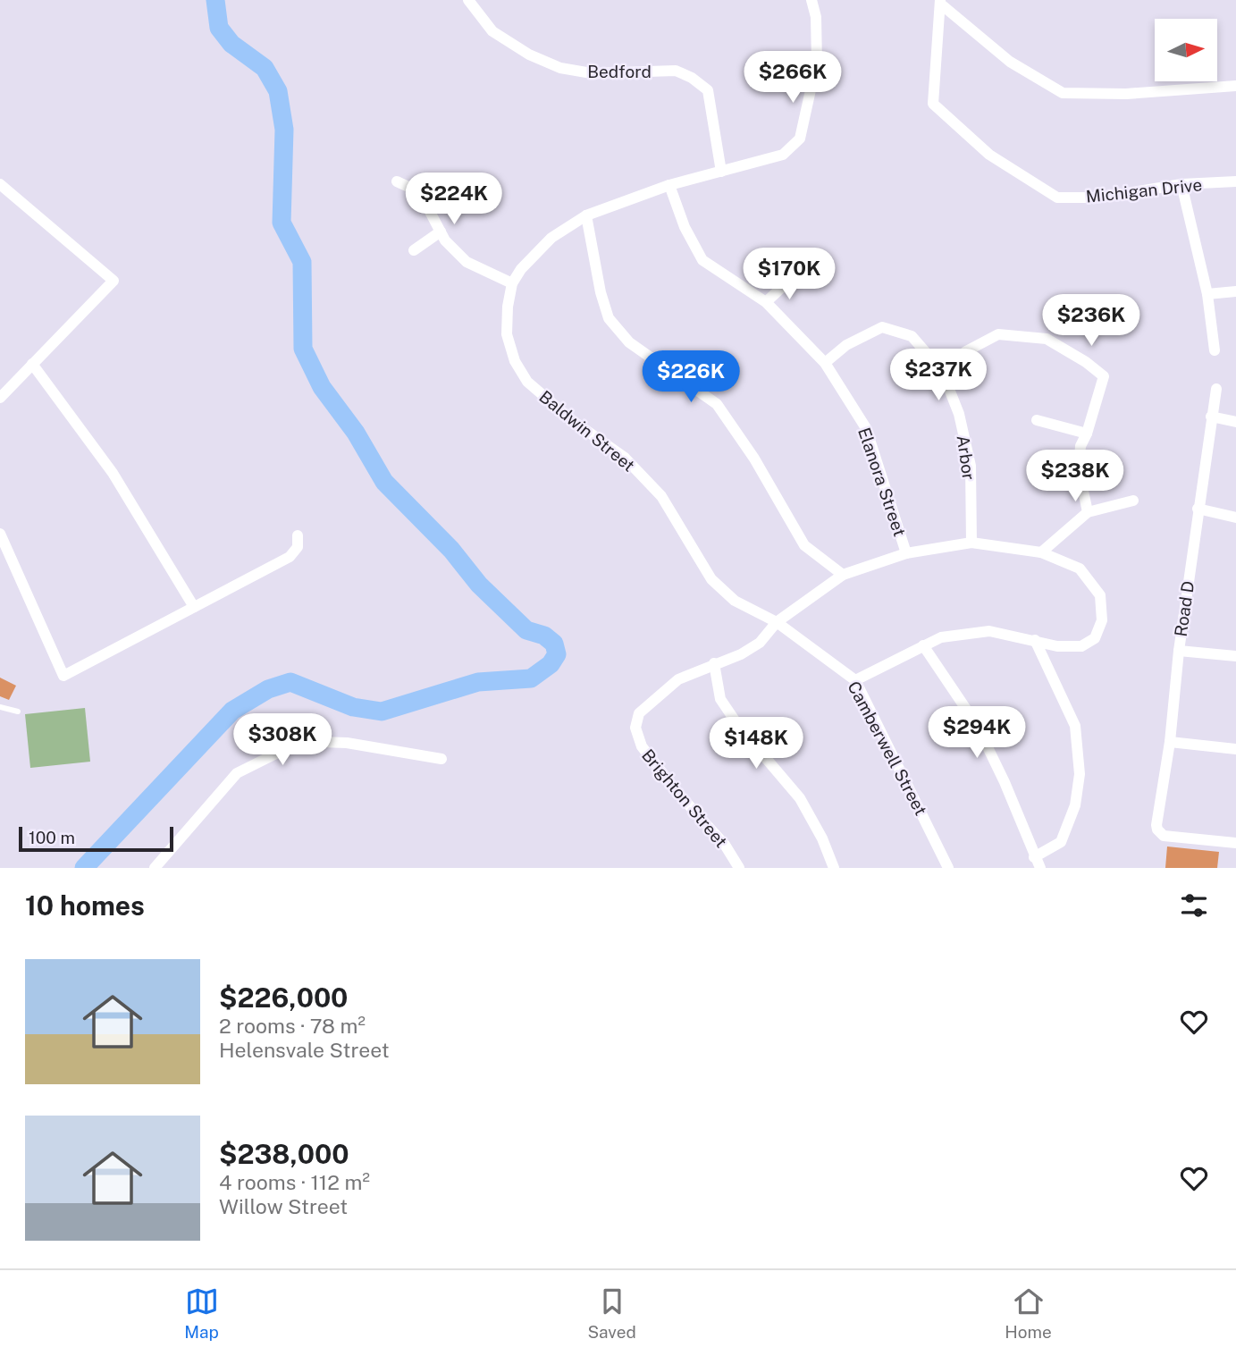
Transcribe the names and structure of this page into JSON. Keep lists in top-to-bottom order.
{
  "streets": {
    "street": [
      "Bedford",
      "Michigan Drive",
      "Baldwin Street",
      "Arbor",
      "Elanora Street",
      "Road D",
      "Camberwell Street",
      "Brighton Street"
    ]
  },
  "crossings": [
    ["Bedford", "Baldwin Street"],
    ["Baldwin Street", "Elanora Street"],
    ["Baldwin Street", "Camberwell Street"],
    ["Arbor", "Elanora Street"]
  ],
  "scale_bar": "100 m",
  "north": "right",
  "page": {
    "price": [
      "$266K",
      "$224K",
      "$170K",
      "$236K",
      "$237K",
      "$226K",
      "$238K",
      "$294K",
      "$308K",
      "$148K"
    ],
    "scale": "100 m",
    "heading": "10 homes",
    "list": [
      {
        "name": "$226,000",
        "note": "2 rooms · 78 m² · Helensvale Street"
      },
      {
        "name": "$238,000",
        "note": "4 rooms · 112 m² · Willow Street"
      }
    ],
    "tabs": ["Map", "Saved", "Home"]
  }
}
